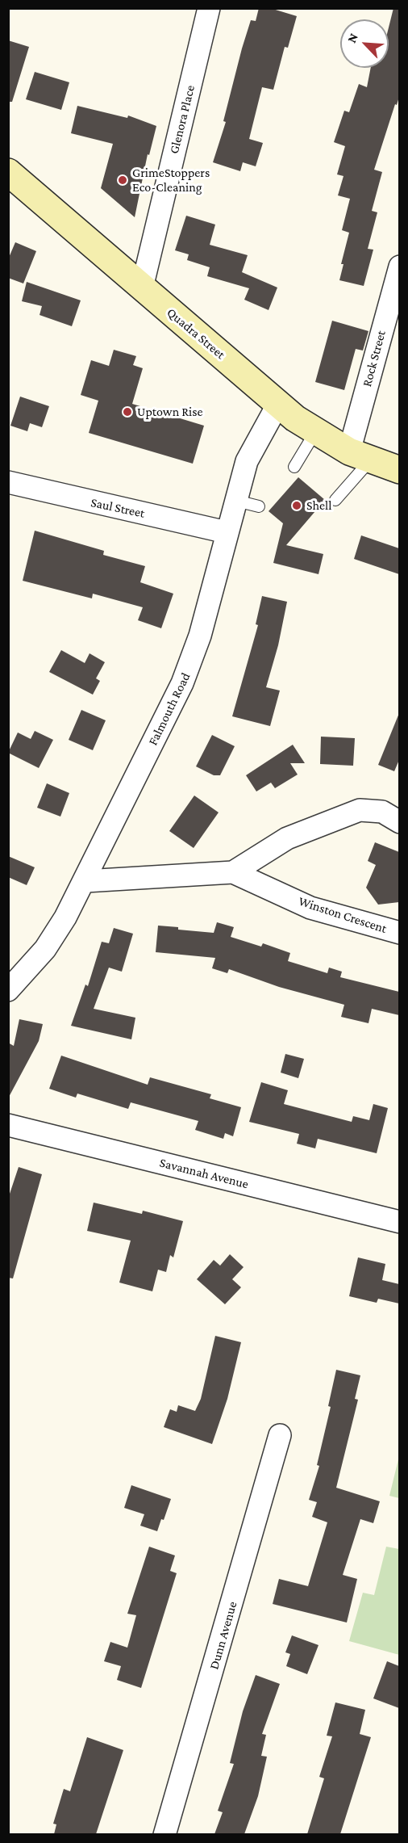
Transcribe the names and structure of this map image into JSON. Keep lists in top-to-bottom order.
{
  "streets": {
    "main road": ["Quadra Street"],
    "street": [
      "Glenora Place",
      "Rock Street",
      "Saul Street",
      "Falmouth Road",
      "Winston Crescent",
      "Savannah Avenue",
      "Dunn Avenue"
    ]
  },
  "crossings": [
    ["Glenora Place", "Quadra Street"],
    ["Quadra Street", "Rock Street"],
    ["Quadra Street", "Falmouth Road"],
    ["Saul Street", "Falmouth Road"],
    ["Falmouth Road", "Winston Crescent"]
  ],
  "places": ["GrimeStoppers Eco-Cleaning", "Uptown Rise", "Shell"],
  "north": "top left"
}
